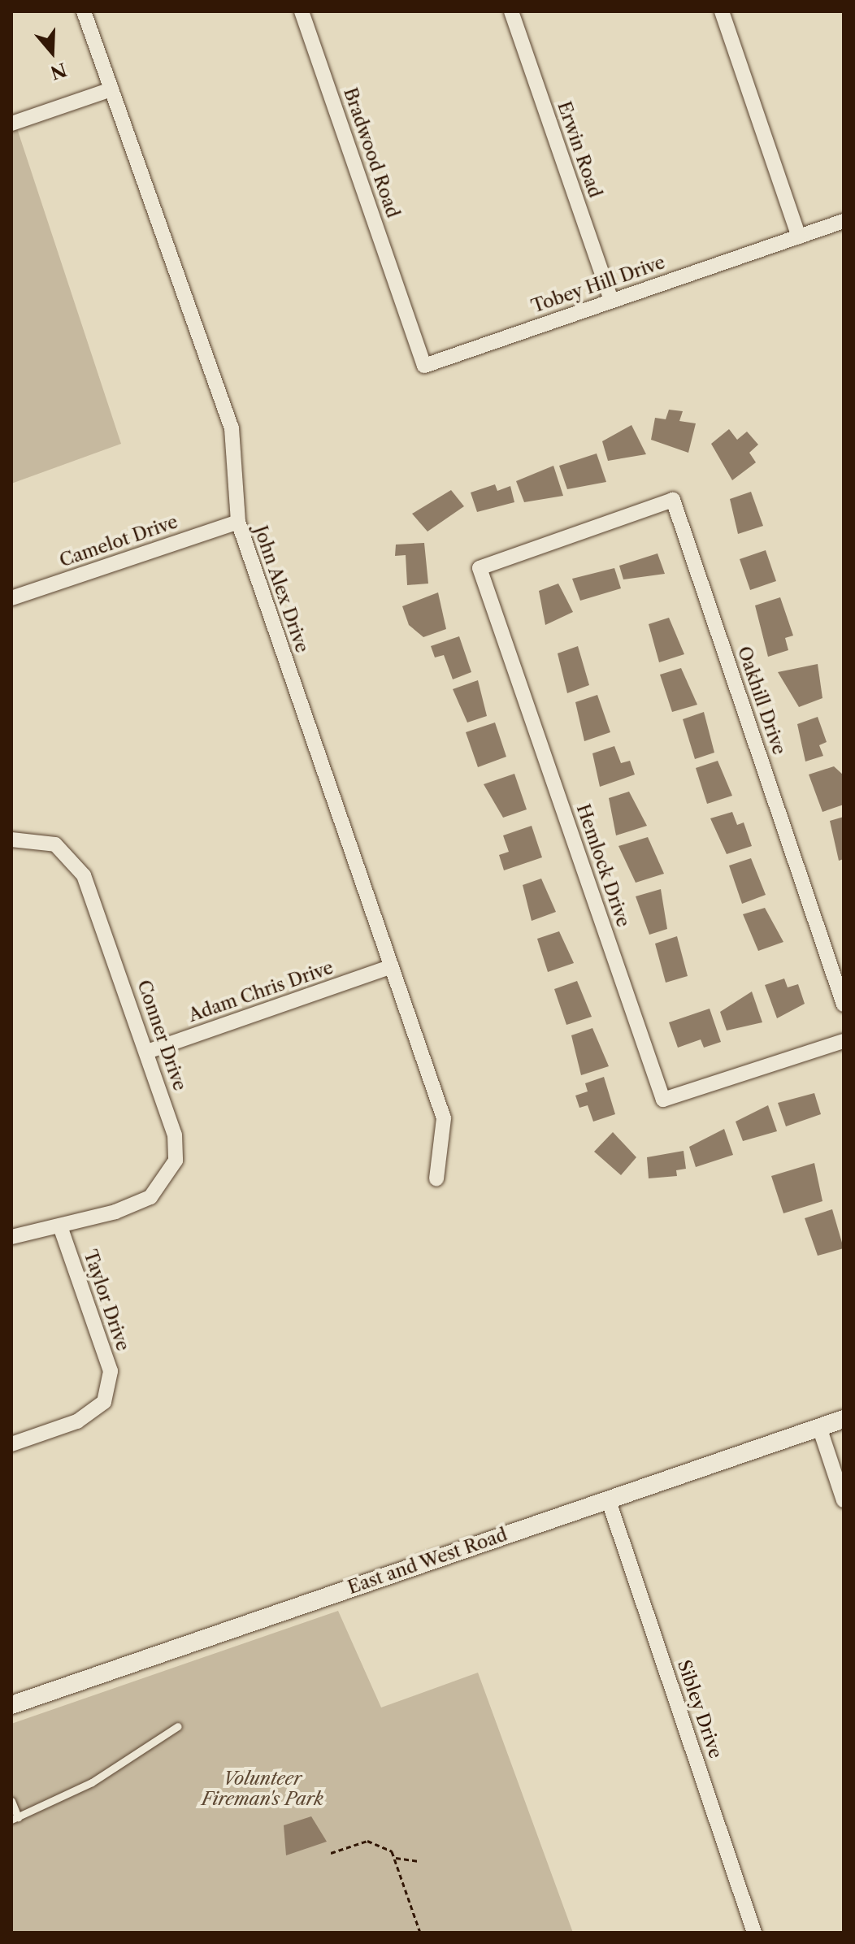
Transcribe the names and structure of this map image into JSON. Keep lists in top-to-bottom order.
{
  "streets": {
    "street": [
      "Erwin Road",
      "Bradwood Road",
      "Tobey Hill Drive",
      "Camelot Drive",
      "John Alex Drive",
      "Oakhill Drive",
      "Hemlock Drive",
      "Adam Chris Drive",
      "Conner Drive",
      "Taylor Drive",
      "East and West Road",
      "Sibley Drive"
    ]
  },
  "crossings": [
    ["Erwin Road", "Tobey Hill Drive"],
    ["Bradwood Road", "Tobey Hill Drive"],
    ["Camelot Drive", "John Alex Drive"],
    ["John Alex Drive", "Adam Chris Drive"],
    ["Oakhill Drive", "Hemlock Drive"],
    ["Adam Chris Drive", "Conner Drive"],
    ["Conner Drive", "Taylor Drive"],
    ["East and West Road", "Sibley Drive"]
  ],
  "parks": ["Volunteer Fireman's Park"],
  "north": "bottom"
}
